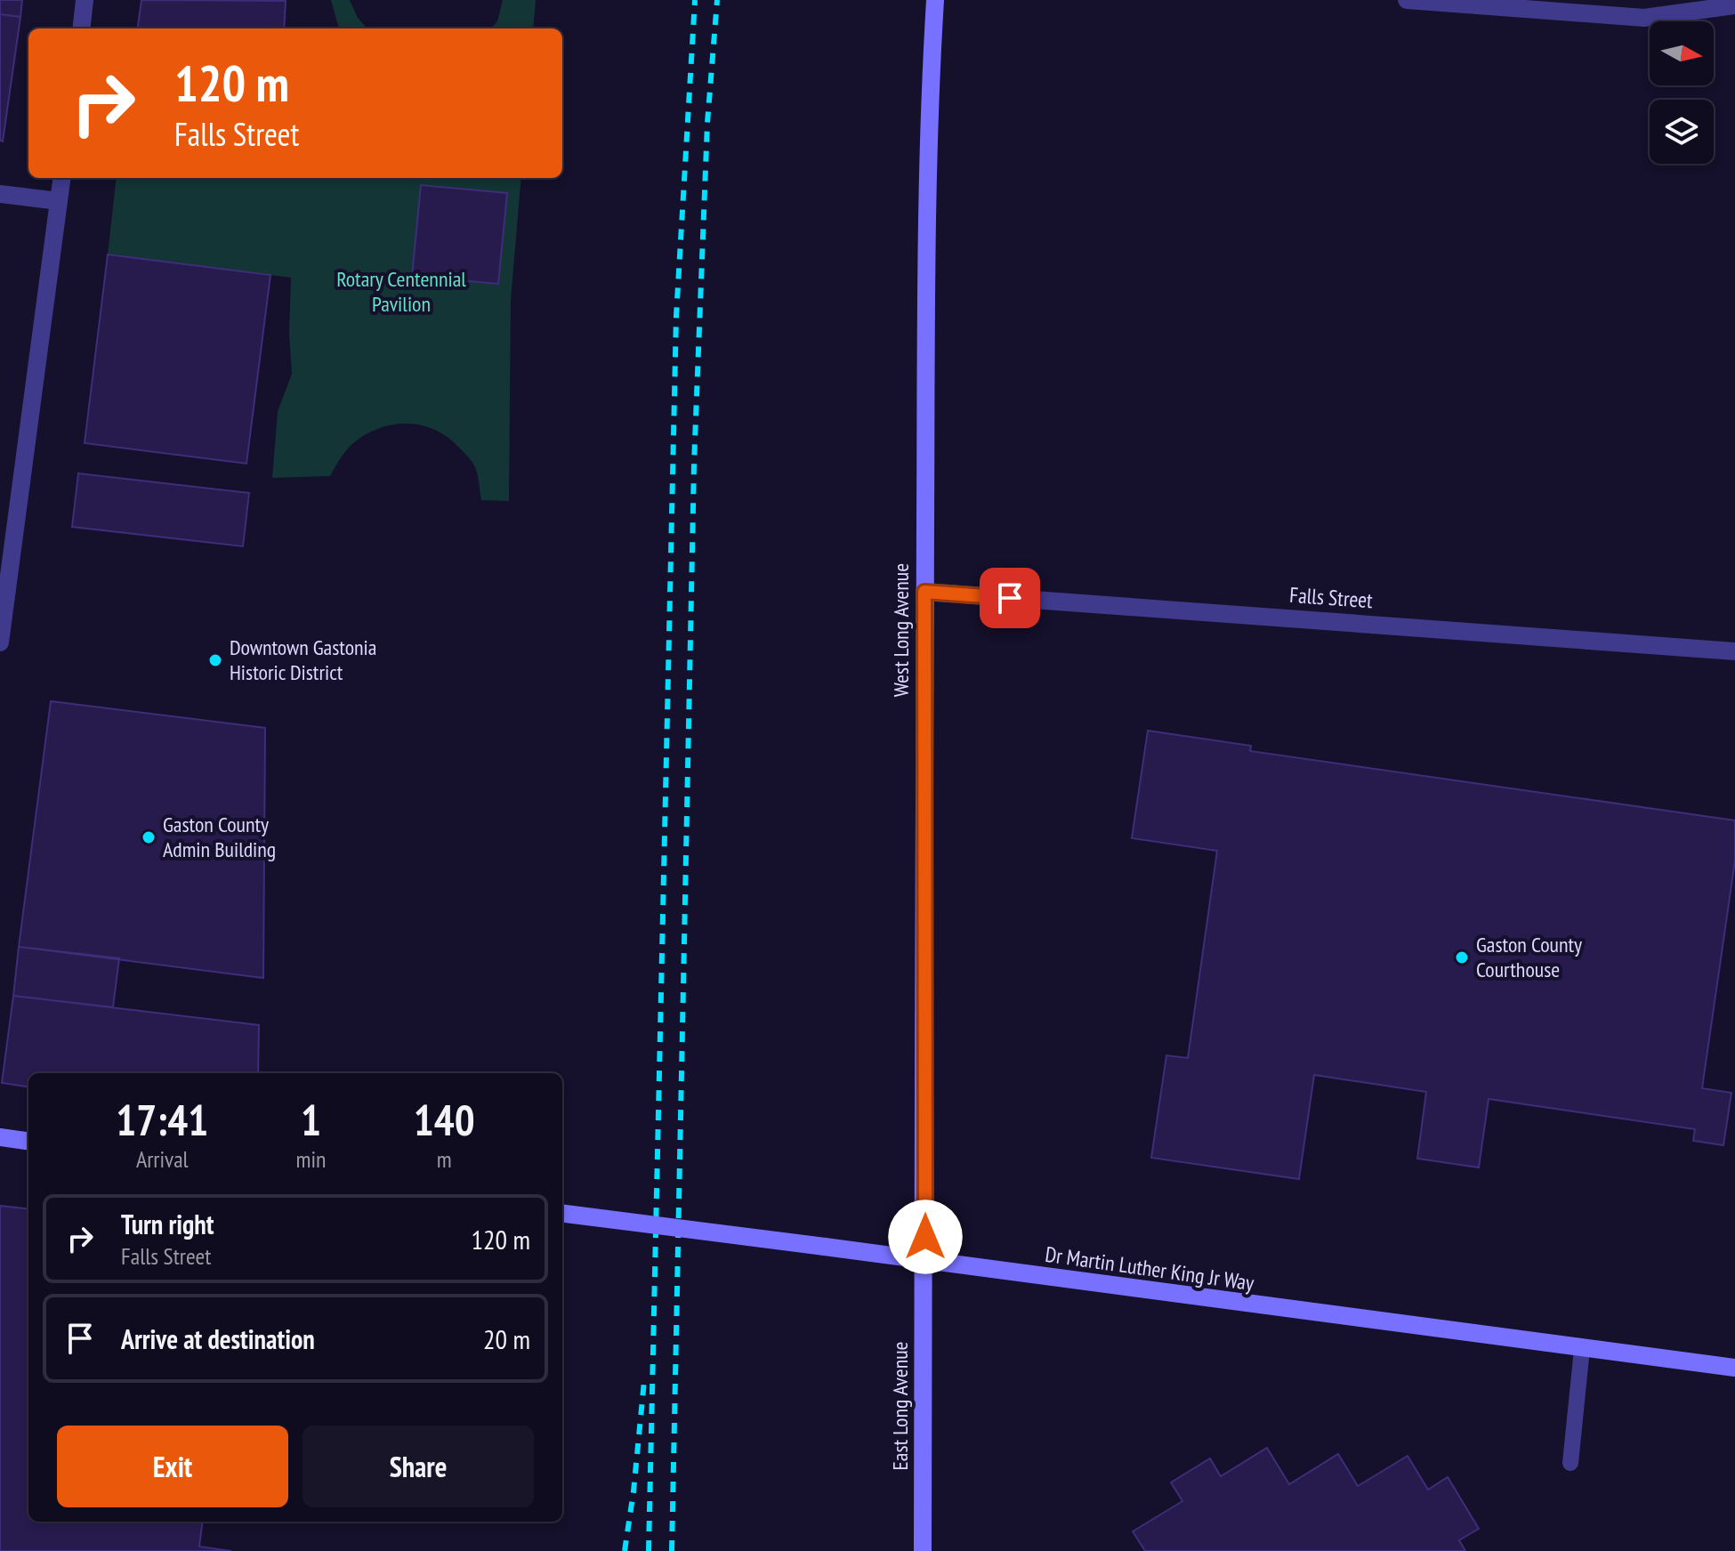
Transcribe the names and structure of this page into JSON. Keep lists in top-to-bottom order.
{
  "streets": {
    "main road": ["West Long Avenue", "Dr Martin Luther King Jr Way", "East Long Avenue"],
    "street": ["Falls Street"]
  },
  "crossings": [
    ["Falls Street", "West Long Avenue"],
    ["West Long Avenue", "Dr Martin Luther King Jr Way"],
    ["West Long Avenue", "East Long Avenue"],
    ["Dr Martin Luther King Jr Way", "East Long Avenue"]
  ],
  "parks": ["Rotary Centennial Pavilion"],
  "places": ["Downtown Gastonia Historic District", "Gaston County Admin Building", "Gaston County Courthouse"],
  "north": "right",
  "page": {
    "turn": ["120 m", "Falls Street"],
    "eta": [
      "17:41",
      "Arrival",
      "1",
      "min",
      "140",
      "m"
    ],
    "list": [
      {
        "name": "Turn right",
        "note": "Falls Street",
        "value": "120 m"
      },
      {
        "name": "Arrive at destination",
        "value": "20 m"
      }
    ],
    "buttons": ["Exit", "Share"]
  }
}
